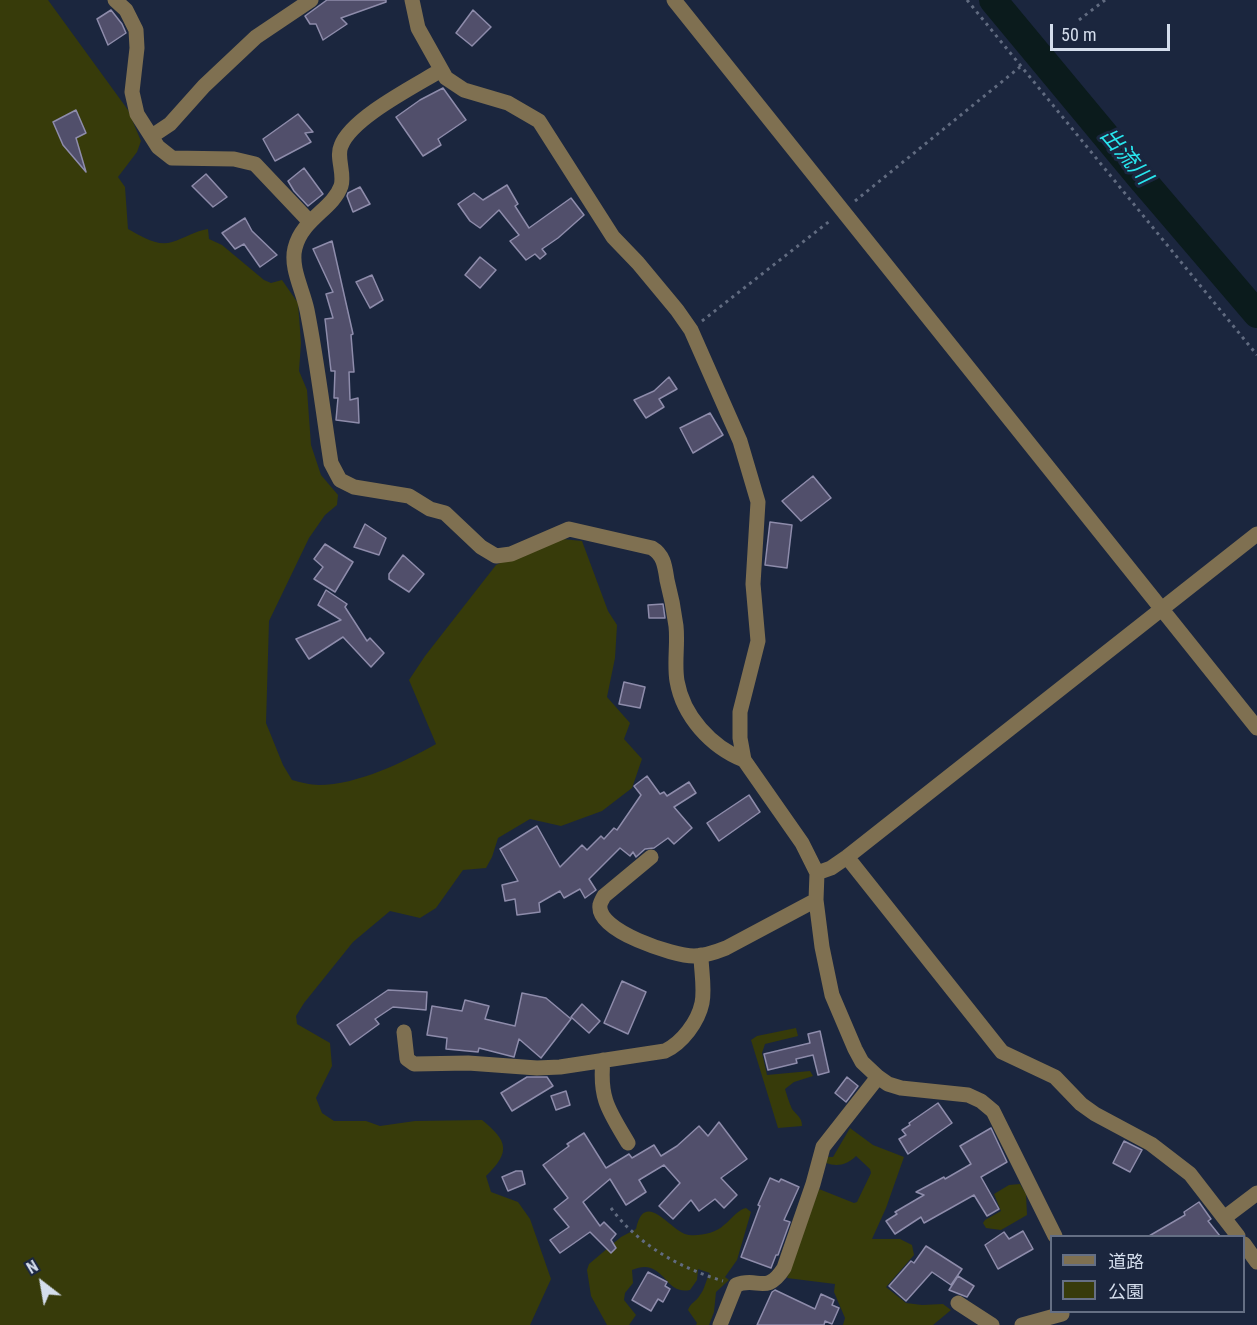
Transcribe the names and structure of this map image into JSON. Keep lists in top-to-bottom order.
{
  "water": ["出流川"],
  "legend": ["道路", "公園"],
  "scale_bar": "50 m",
  "north": "top left"
}
